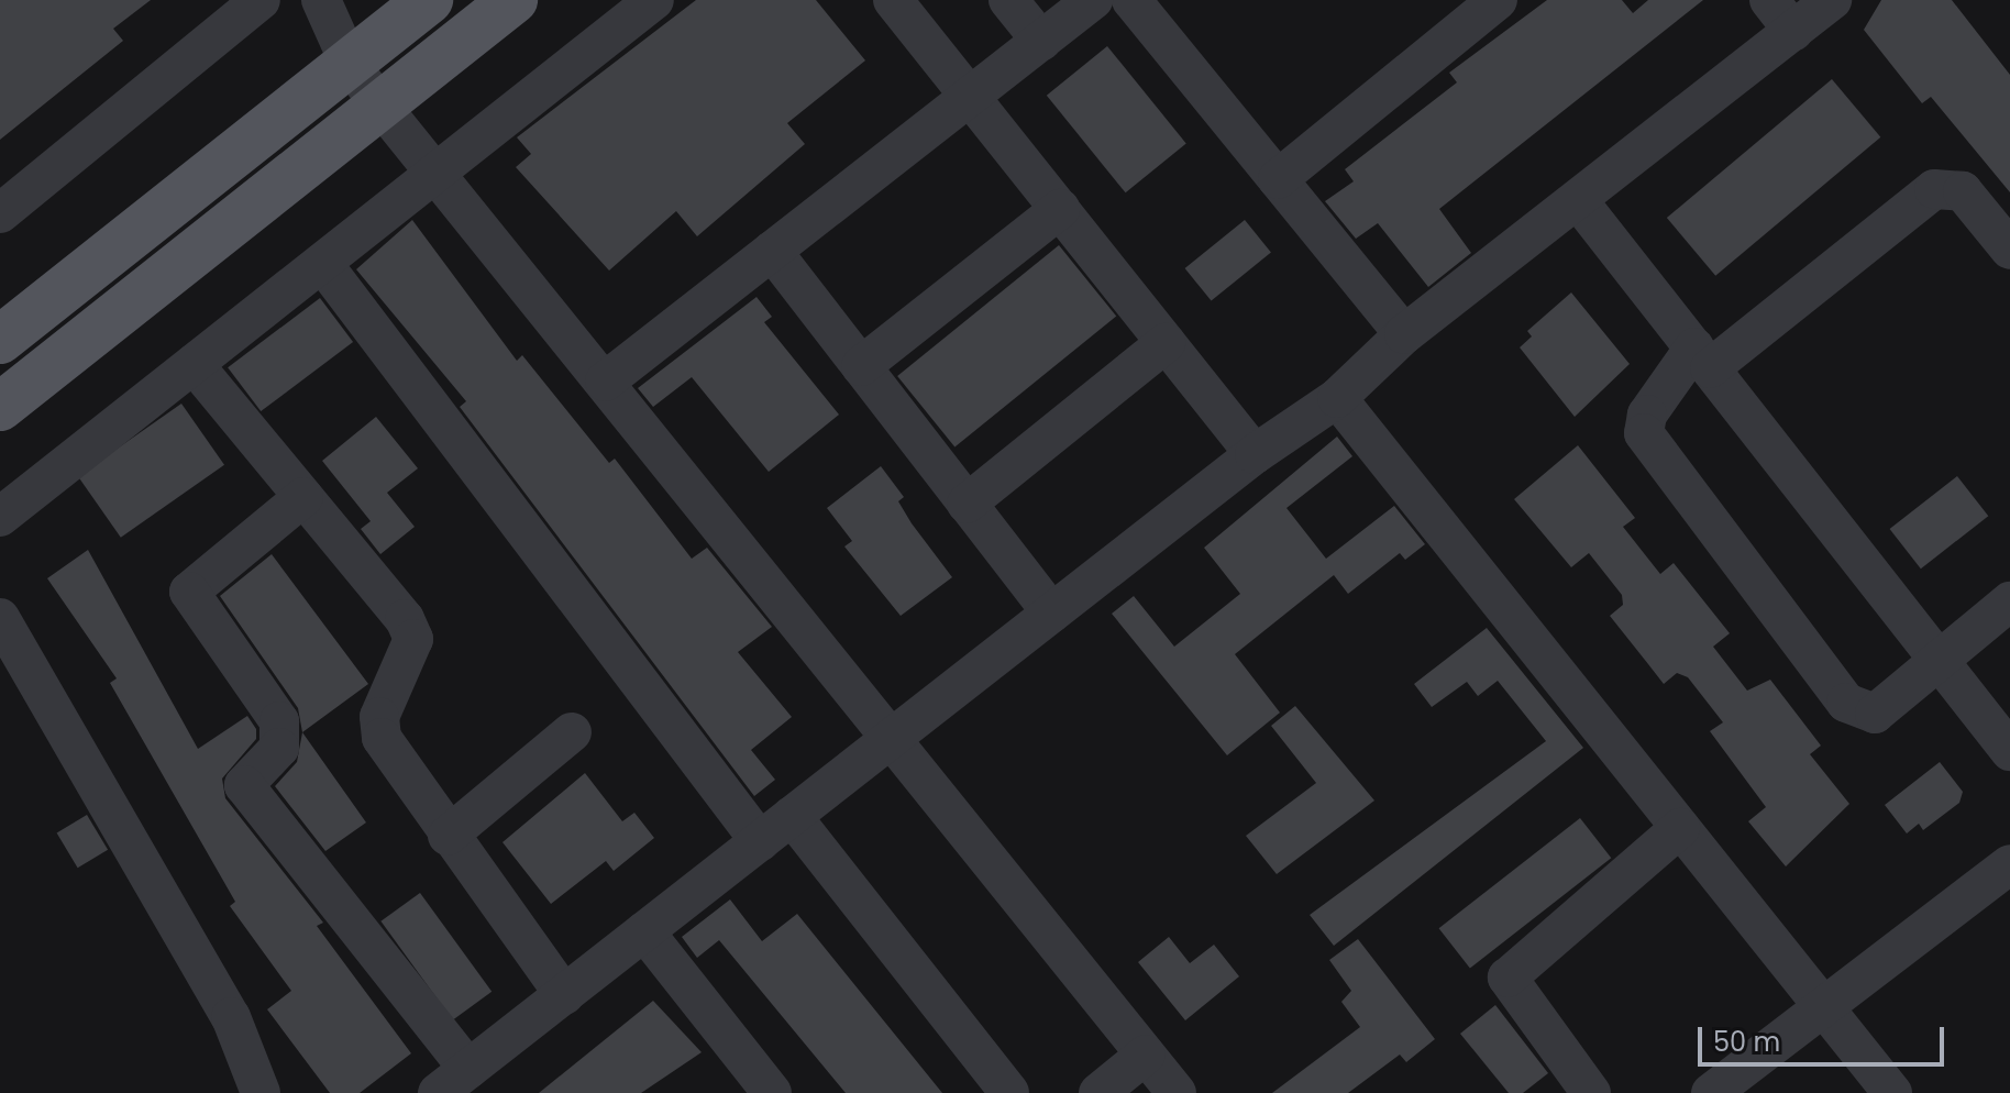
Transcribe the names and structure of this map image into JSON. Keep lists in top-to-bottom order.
{
  "scale_bar": "50 m"
}
